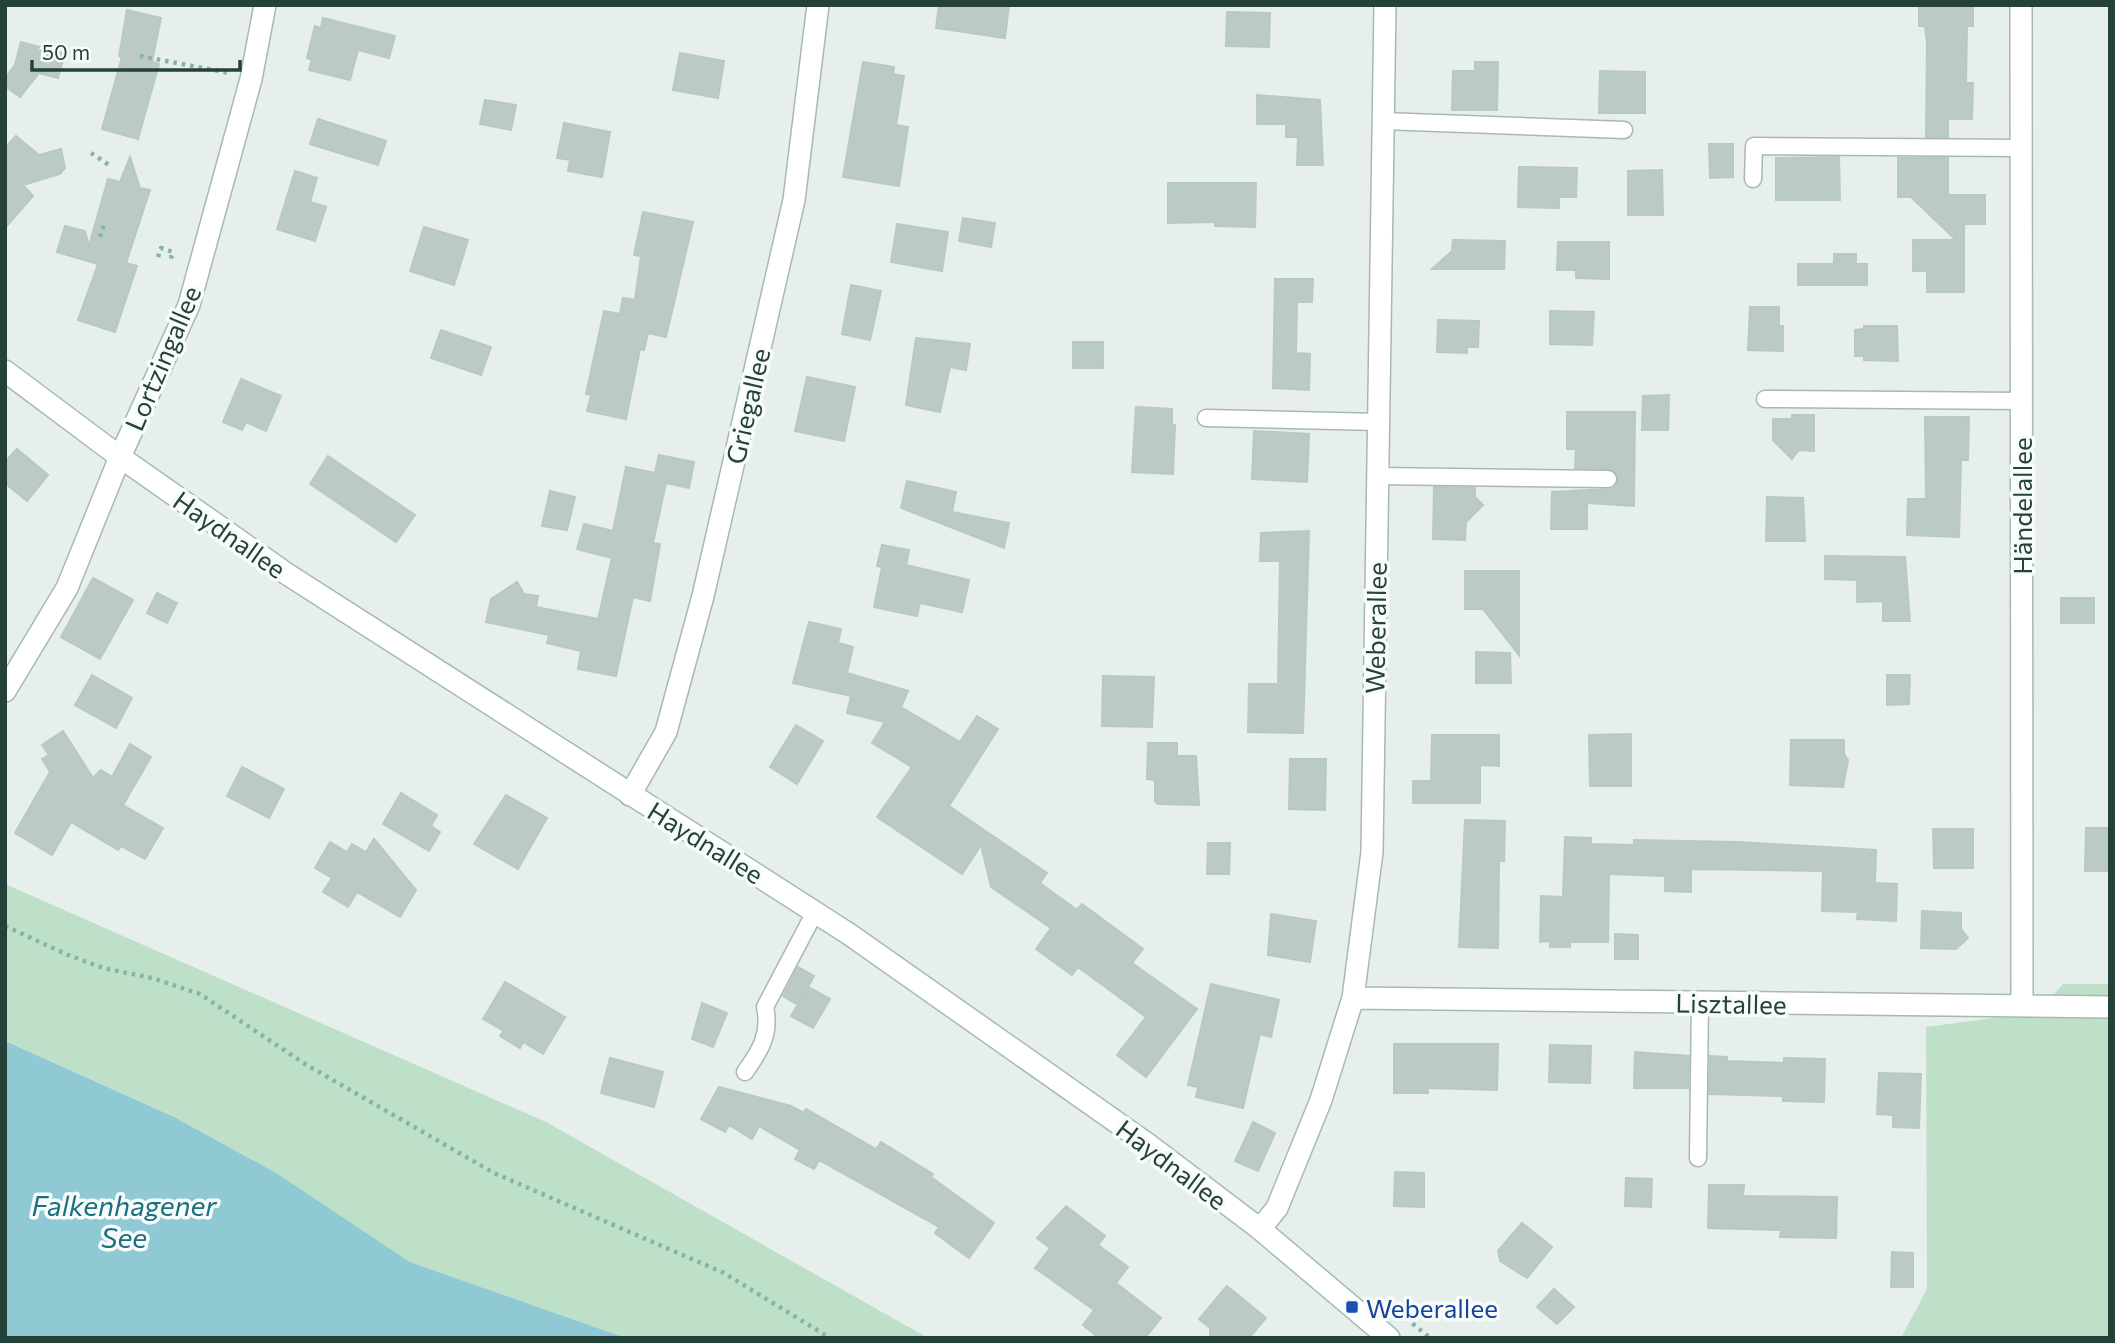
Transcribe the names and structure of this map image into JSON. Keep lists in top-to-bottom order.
{
  "streets": {
    "street": [
      "Lortzingallee",
      "Griegallee",
      "Händelallee",
      "Haydnallee",
      "Weberallee",
      "Lisztallee"
    ]
  },
  "crossings": [
    ["Lortzingallee", "Haydnallee"],
    ["Griegallee", "Haydnallee"],
    ["Händelallee", "Lisztallee"],
    ["Haydnallee", "Weberallee"],
    ["Weberallee", "Lisztallee"]
  ],
  "water": ["Falkenhagener See"],
  "places": {
    "transit": ["Weberallee"]
  },
  "scale_bar": "50 m"
}
